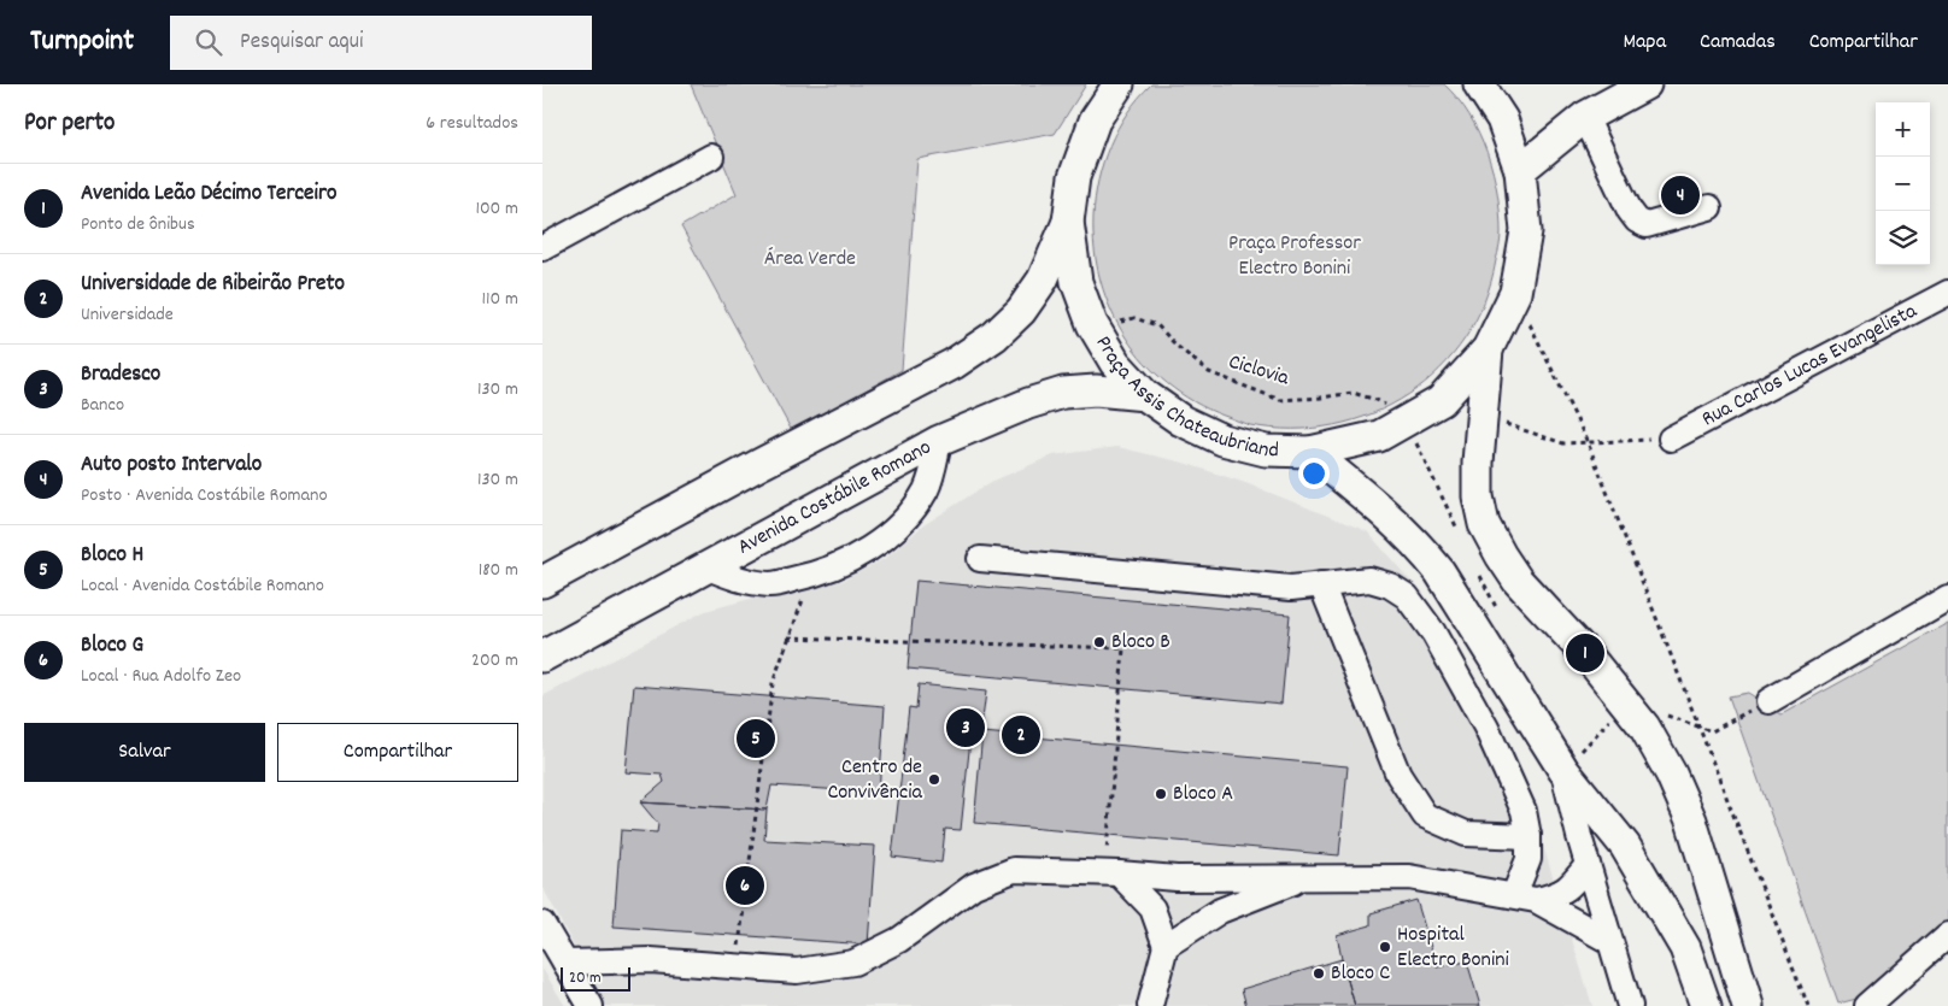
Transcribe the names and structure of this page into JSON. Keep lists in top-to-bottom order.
{
  "streets": {
    "main road": ["Praça Assis Chateaubriand", "Avenida Costábile Romano"],
    "street": ["Rua Carlos Lucas Evangelista"],
    "path": ["Ciclovia"]
  },
  "crossings": [
    ["Ciclovia", "Praça Assis Chateaubriand"],
    ["Praça Assis Chateaubriand", "Avenida Costábile Romano"]
  ],
  "parks": ["Praça Professor Electro Bonini", "Área Verde"],
  "places": [
    "Bloco B",
    "Centro de Convivência",
    "Bloco A",
    "Hospital Electro Bonini",
    "Bloco C"
  ],
  "scale_bar": "20 m",
  "page": {
    "header": "Turnpoint",
    "search": "Pesquisar aqui",
    "nav": ["Mapa", "Camadas", "Compartilhar"],
    "heading": ["Por perto", "6 resultados"],
    "map_buttons": ["+", "−"],
    "list": [
      {
        "mark": "1",
        "name": "Avenida Leão Décimo Terceiro",
        "note": "Ponto de ônibus",
        "value": "100 m"
      },
      {
        "mark": "2",
        "name": "Universidade de Ribeirão Preto",
        "note": "Universidade",
        "value": "110 m"
      },
      {
        "mark": "3",
        "name": "Bradesco",
        "note": "Banco",
        "value": "130 m"
      },
      {
        "mark": "4",
        "name": "Auto posto Intervalo",
        "note": "Posto · Avenida Costábile Romano",
        "value": "130 m"
      },
      {
        "mark": "5",
        "name": "Bloco H",
        "note": "Local · Avenida Costábile Romano",
        "value": "180 m"
      },
      {
        "mark": "6",
        "name": "Bloco G",
        "note": "Local · Rua Adolfo Zeo",
        "value": "200 m"
      }
    ],
    "pins": [
      "4",
      "1",
      "3",
      "2",
      "5",
      "6"
    ],
    "buttons": ["Salvar", "Compartilhar"],
    "scale": "20 m"
  }
}
